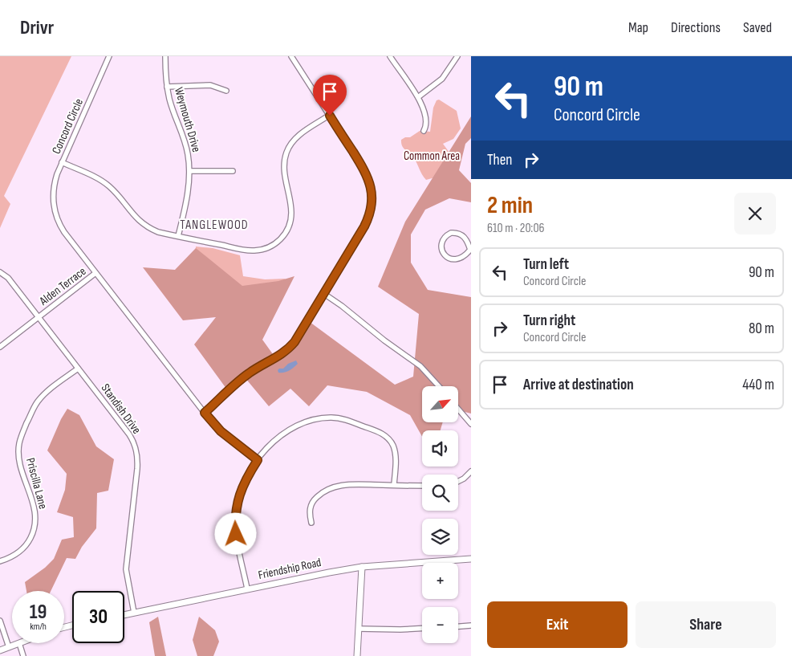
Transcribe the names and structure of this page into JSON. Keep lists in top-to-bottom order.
{
  "streets": {
    "street": [
      "Weymouth Drive",
      "Concord Circle",
      "Alden Terrace",
      "Standish Drive",
      "Priscilla Lane",
      "Friendship Road"
    ]
  },
  "crossings": [
    ["Weymouth Drive", "Concord Circle"],
    ["Concord Circle", "Alden Terrace"],
    ["Alden Terrace", "Standish Drive"],
    ["Standish Drive", "Priscilla Lane"],
    ["Standish Drive", "Friendship Road"]
  ],
  "districts": ["TANGLEWOOD"],
  "parks": ["Common Area"],
  "north": "top right",
  "page": {
    "header": "Drivr",
    "nav": ["Map", "Directions", "Saved"],
    "turn": ["90 m", "Concord Circle"],
    "then": "Then",
    "heading": ["2 min", "610 m · 20:06"],
    "list": [
      {
        "name": "Turn left",
        "note": "Concord Circle",
        "value": "90 m"
      },
      {
        "name": "Turn right",
        "note": "Concord Circle",
        "value": "80 m"
      },
      {
        "name": "Arrive at destination",
        "value": "440 m"
      }
    ],
    "map_buttons": ["+", "−"],
    "speed": "19 km/h",
    "limit": "30",
    "buttons": ["Exit", "Share"]
  }
}
